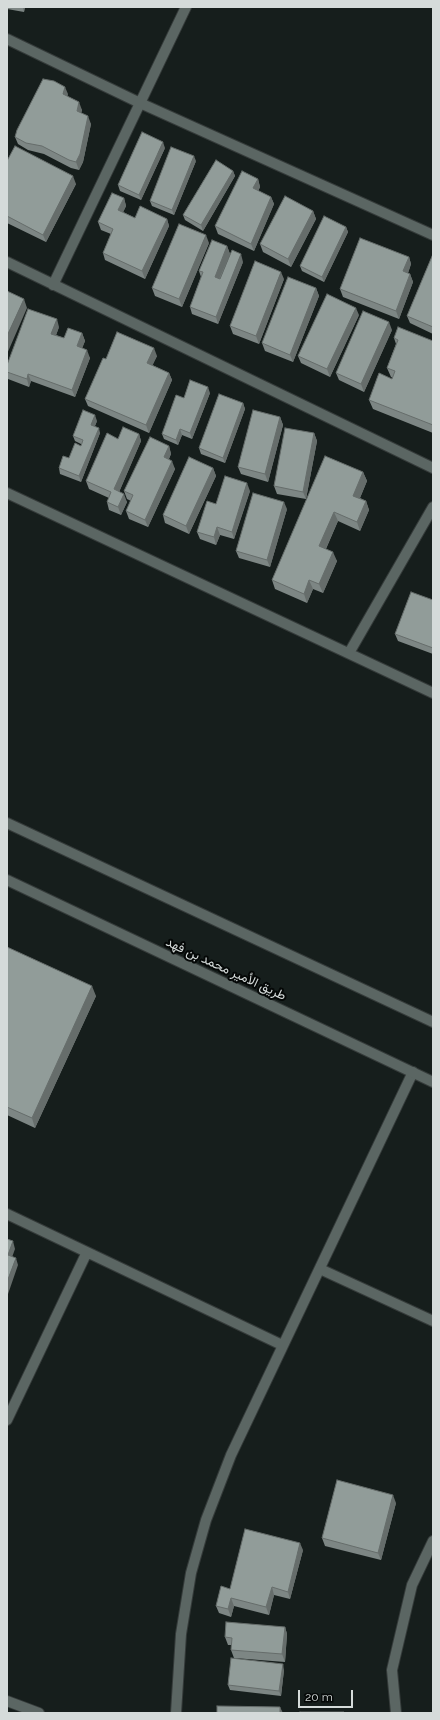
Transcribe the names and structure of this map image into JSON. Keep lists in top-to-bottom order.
{
  "streets": {
    "street": ["طريق الأمير محمد بن فهد"]
  },
  "scale_bar": "20 m"
}
